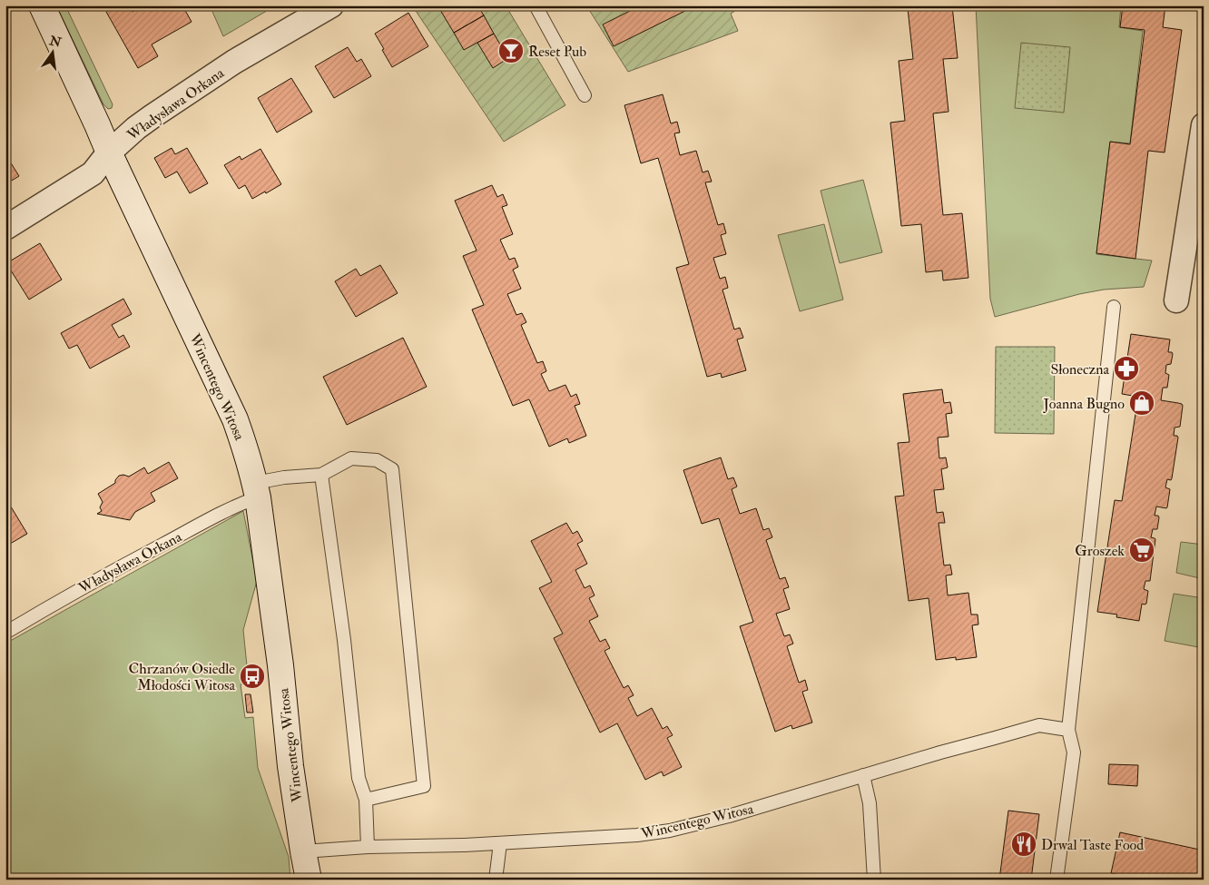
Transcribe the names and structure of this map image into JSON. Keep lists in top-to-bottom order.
{
  "streets": {
    "street": ["Władysława Orkana", "Wincentego Witosa"]
  },
  "crossings": [
    ["Władysława Orkana", "Wincentego Witosa"]
  ],
  "places": {
    "bar": ["Reset Pub"],
    "pharmacy": ["Słoneczna"],
    "shop": ["Joanna Bugno"],
    "supermarket": ["Groszek"],
    "bus stop": ["Chrzanów Osiedle Młodości Witosa"],
    "restaurant": ["Drwal Taste Food"]
  },
  "north": "top"
}
